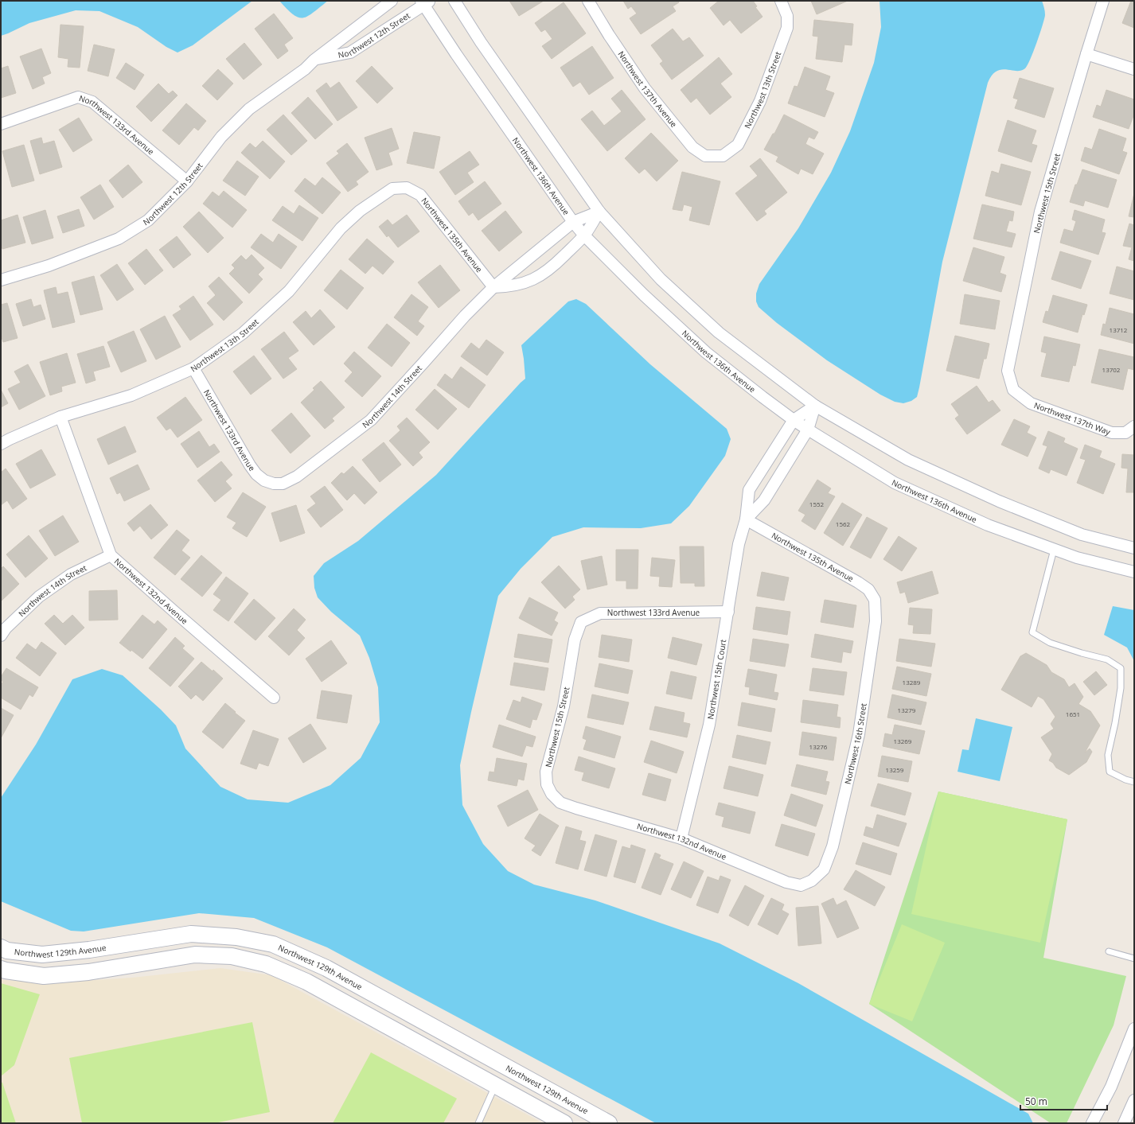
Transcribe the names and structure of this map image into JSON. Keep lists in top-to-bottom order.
{
  "streets": {
    "street": [
      "Northwest 12th Street",
      "Northwest 137th Avenue",
      "Northwest 13th Street",
      "Northwest 133rd Avenue",
      "Northwest 136th Avenue",
      "Northwest 15th Street",
      "Northwest 135th Avenue",
      "Northwest 14th Street",
      "Northwest 137th Way",
      "Northwest 132nd Avenue",
      "Northwest 15th Court",
      "Northwest 16th Street",
      "Northwest 129th Avenue"
    ]
  },
  "crossings": [
    ["Northwest 12th Street", "Northwest 133rd Avenue"],
    ["Northwest 12th Street", "Northwest 136th Avenue"],
    ["Northwest 137th Avenue", "Northwest 13th Street"],
    ["Northwest 13th Street", "Northwest 133rd Avenue"],
    ["Northwest 13th Street", "Northwest 135th Avenue"],
    ["Northwest 13th Street", "Northwest 132nd Avenue"],
    ["Northwest 133rd Avenue", "Northwest 15th Street"],
    ["Northwest 133rd Avenue", "Northwest 14th Street"],
    ["Northwest 133rd Avenue", "Northwest 15th Court"],
    ["Northwest 136th Avenue", "Northwest 14th Street"],
    ["Northwest 136th Avenue", "Northwest 15th Court"],
    ["Northwest 15th Street", "Northwest 137th Way"],
    ["Northwest 15th Street", "Northwest 132nd Avenue"],
    ["Northwest 135th Avenue", "Northwest 14th Street"],
    ["Northwest 135th Avenue", "Northwest 15th Court"],
    ["Northwest 135th Avenue", "Northwest 16th Street"],
    ["Northwest 14th Street", "Northwest 132nd Avenue"],
    ["Northwest 132nd Avenue", "Northwest 15th Court"],
    ["Northwest 132nd Avenue", "Northwest 16th Street"]
  ],
  "house_numbers": [
    "13712",
    "13702",
    "1552",
    "1562",
    "13289",
    "13279",
    "1651",
    "13269",
    "13276",
    "13259"
  ],
  "scale_bar": "50 m"
}
